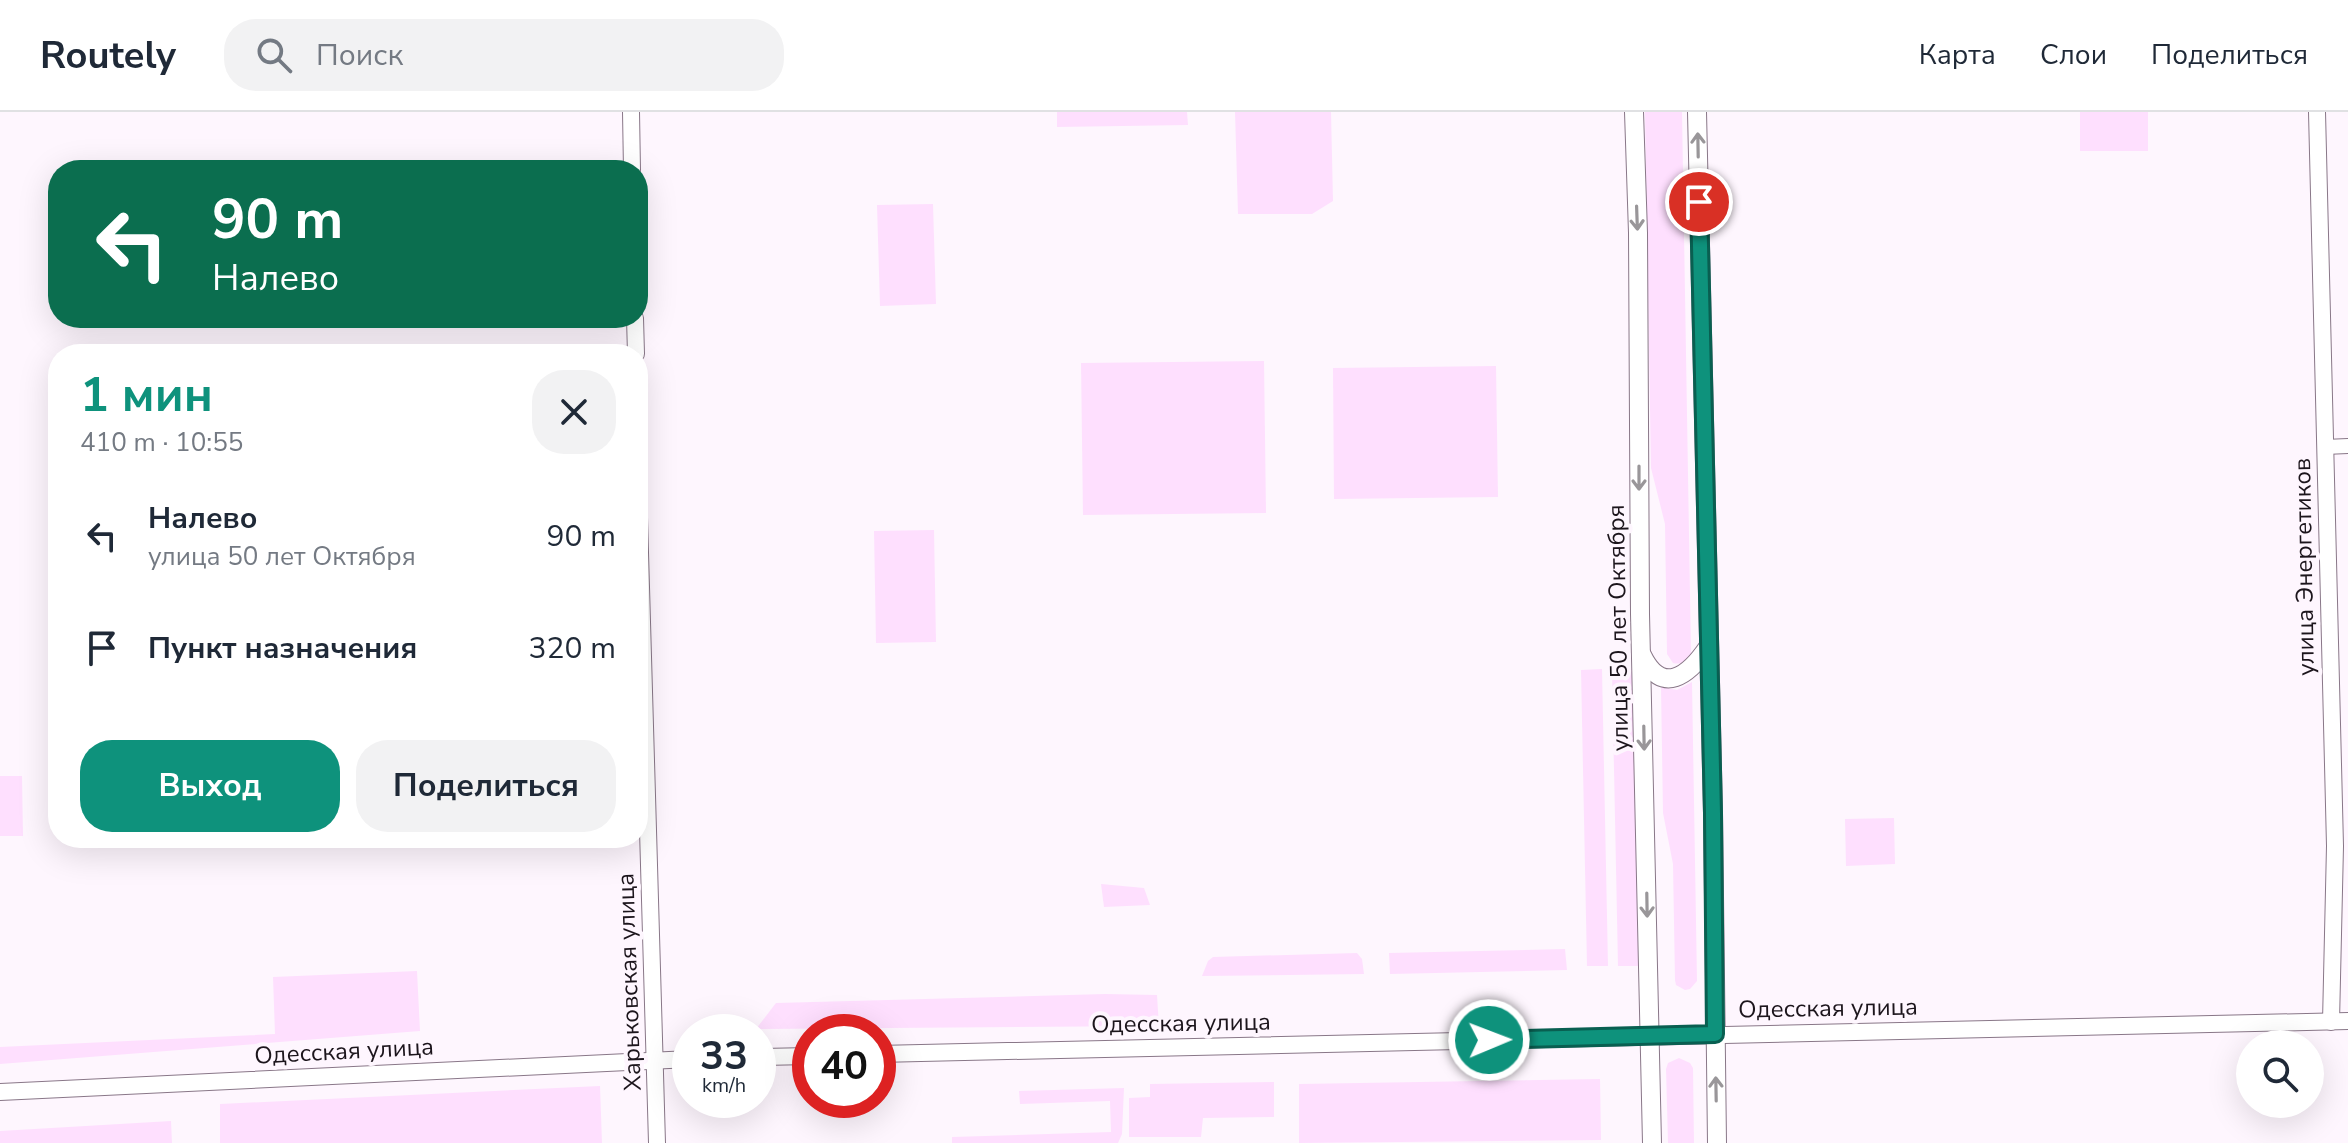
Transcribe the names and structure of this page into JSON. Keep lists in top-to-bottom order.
{
  "streets": {
    "main road": ["улица 50 лет Октября"],
    "street": ["улица Энергетиков", "Харьковская улица", "Одесская улица"]
  },
  "crossings": [
    ["улица Энергетиков", "Одесская улица"],
    ["улица 50 лет Октября", "Одесская улица"],
    ["Харьковская улица", "Одесская улица"]
  ],
  "page": {
    "header": "Routely",
    "search": "Поиск",
    "nav": ["Карта", "Слои", "Поделиться"],
    "turn": ["90 m", "Налево"],
    "heading": ["1 мин", "410 m · 10:55"],
    "list": [
      {
        "name": "Налево",
        "note": "улица 50 лет Октября",
        "value": "90 m"
      },
      {
        "name": "Пункт назначения",
        "value": "320 m"
      }
    ],
    "buttons": ["Выход", "Поделиться"],
    "speed": "33 km/h",
    "limit": "40"
  }
}
